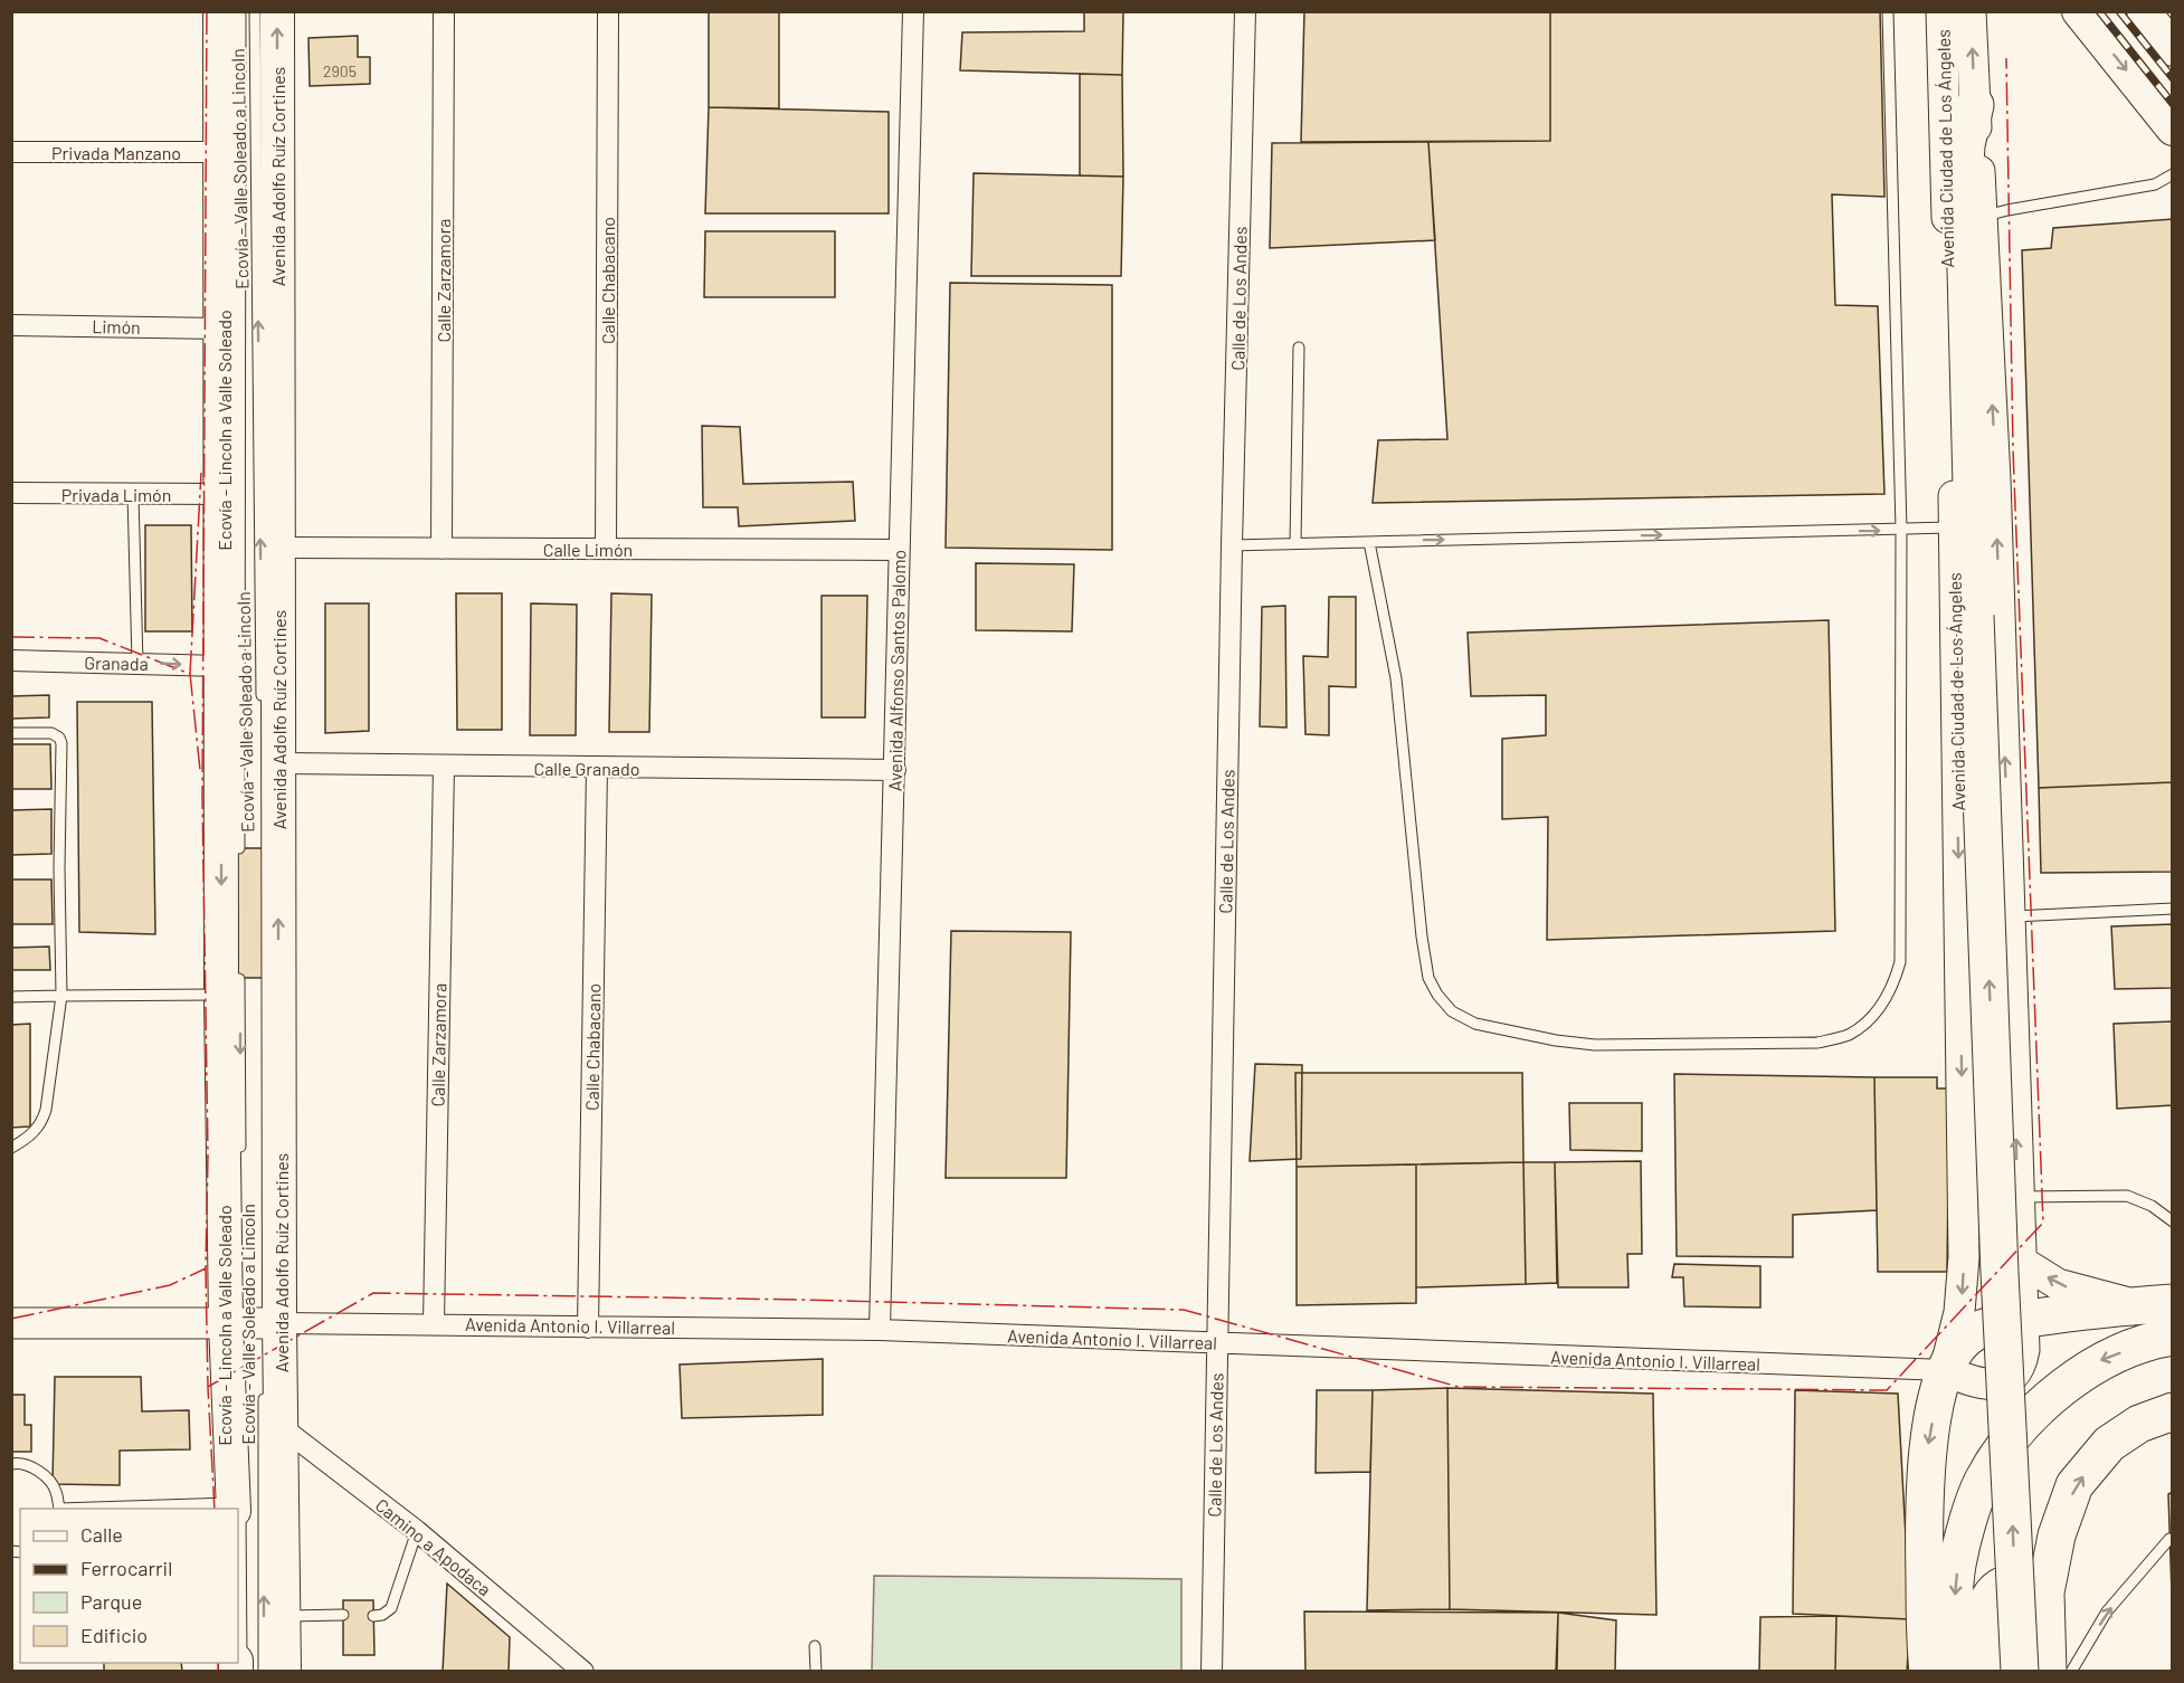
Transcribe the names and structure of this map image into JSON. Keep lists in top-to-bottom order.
{
  "streets": {
    "main road": ["Avenida Ciudad de Los Ángeles", "Avenida Adolfo Ruíz Cortines", "Avenida Antonio I. Villarreal"],
    "street": [
      "Privada Manzano",
      "Calle Zarzamora",
      "Calle Chabacano",
      "Calle de Los Andes",
      "Limón",
      "Privada Limón",
      "Calle Limón",
      "Granada",
      "Avenida Alfonso Santos Palomo",
      "Calle Granado",
      "Camino a Apodaca"
    ],
    "lane": ["Ecovía - Valle Soleado a Lincoln", "Ecovía - Lincoln a Valle Soleado"]
  },
  "crossings": [
    ["Avenida Ciudad de Los Ángeles", "Avenida Antonio I. Villarreal"],
    ["Privada Manzano", "Avenida Adolfo Ruíz Cortines"],
    ["Ecovía - Valle Soleado a Lincoln", "Avenida Adolfo Ruíz Cortines"],
    ["Ecovía - Valle Soleado a Lincoln", "Ecovía - Lincoln a Valle Soleado"],
    ["Ecovía - Valle Soleado a Lincoln", "Avenida Antonio I. Villarreal"],
    ["Avenida Adolfo Ruíz Cortines", "Limón"],
    ["Avenida Adolfo Ruíz Cortines", "Ecovía - Lincoln a Valle Soleado"],
    ["Avenida Adolfo Ruíz Cortines", "Privada Limón"],
    ["Avenida Adolfo Ruíz Cortines", "Calle Limón"],
    ["Avenida Adolfo Ruíz Cortines", "Granada"],
    ["Avenida Adolfo Ruíz Cortines", "Calle Granado"],
    ["Avenida Adolfo Ruíz Cortines", "Avenida Antonio I. Villarreal"],
    ["Avenida Adolfo Ruíz Cortines", "Camino a Apodaca"],
    ["Calle Zarzamora", "Calle Limón"],
    ["Calle Zarzamora", "Calle Granado"],
    ["Calle Zarzamora", "Avenida Antonio I. Villarreal"],
    ["Calle Chabacano", "Calle Limón"],
    ["Calle Chabacano", "Calle Granado"],
    ["Calle Chabacano", "Avenida Antonio I. Villarreal"],
    ["Calle de Los Andes", "Avenida Antonio I. Villarreal"],
    ["Ecovía - Lincoln a Valle Soleado", "Avenida Antonio I. Villarreal"],
    ["Calle Limón", "Avenida Alfonso Santos Palomo"],
    ["Avenida Alfonso Santos Palomo", "Calle Granado"],
    ["Avenida Alfonso Santos Palomo", "Avenida Antonio I. Villarreal"]
  ],
  "one_way": ["Ecovía - Valle Soleado a Lincoln", "Granada"],
  "house_numbers": ["2905"],
  "legend": [
    "Calle",
    "Ferrocarril",
    "Parque",
    "Edificio"
  ]
}
